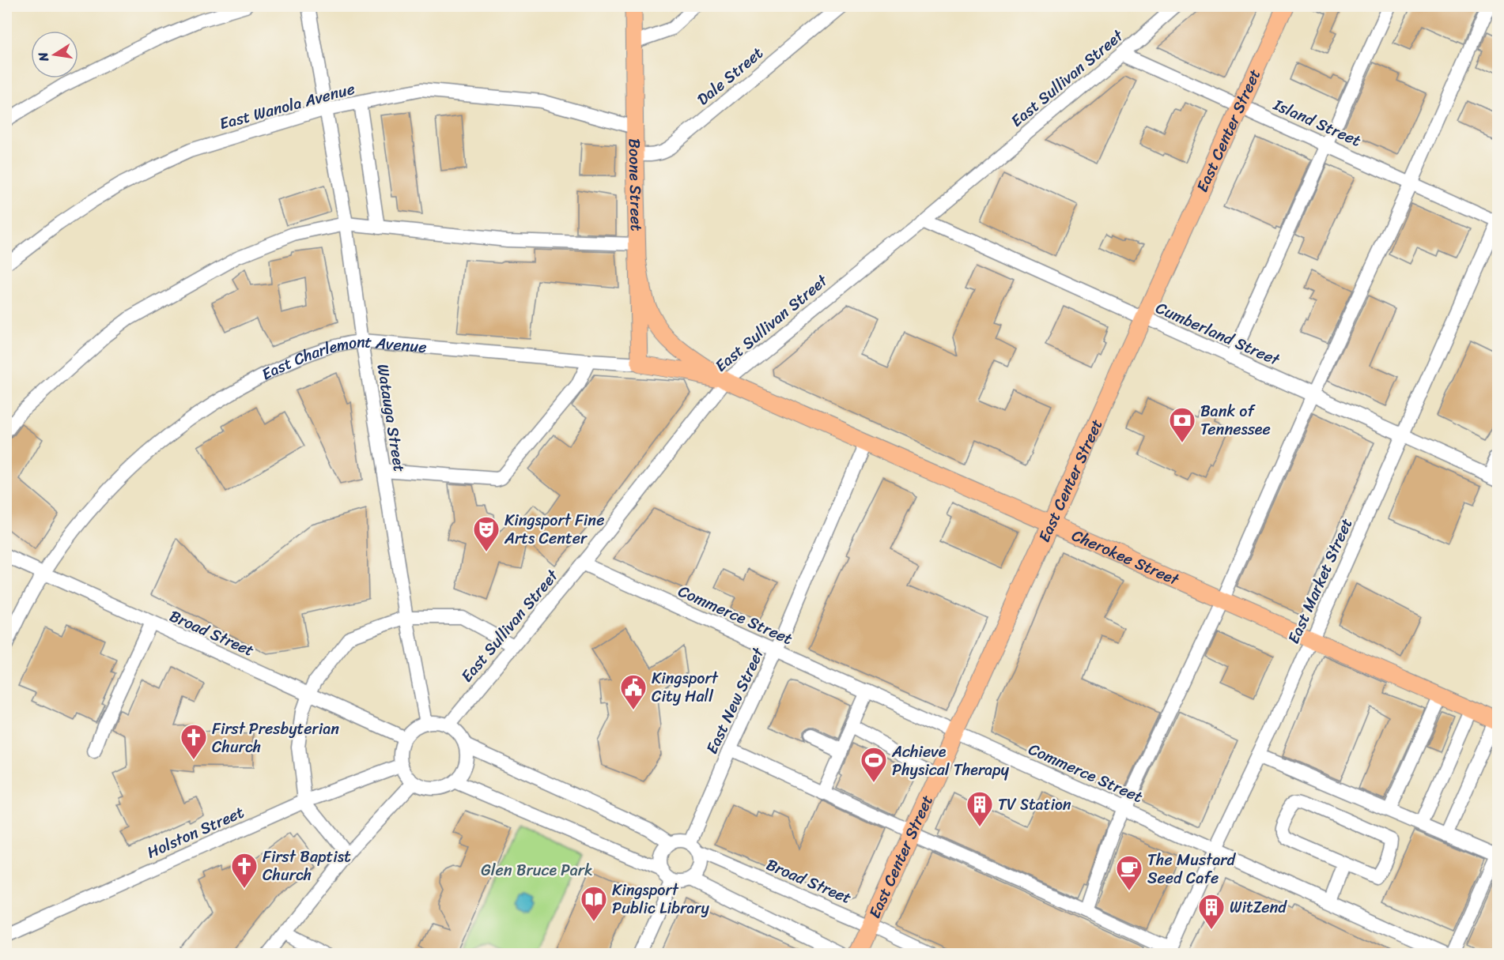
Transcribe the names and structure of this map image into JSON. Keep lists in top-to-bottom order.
{
  "streets": {
    "main road": [
      "East Center Street",
      "Boone Street",
      "East Charlemont Avenue",
      "Cherokee Street"
    ],
    "street": [
      "Dale Street",
      "East Sullivan Street",
      "East Wanola Avenue",
      "Island Street",
      "Cumberland Street",
      "Watauga Street",
      "East Market Street",
      "Commerce Street",
      "Broad Street",
      "East New Street",
      "Holston Street"
    ]
  },
  "crossings": [
    ["Dale Street", "Boone Street"],
    ["East Sullivan Street", "Island Street"],
    ["East Sullivan Street", "Cumberland Street"],
    ["East Sullivan Street", "East Charlemont Avenue"],
    ["East Sullivan Street", "Watauga Street"],
    ["East Sullivan Street", "Cherokee Street"],
    ["East Sullivan Street", "Commerce Street"],
    ["East Sullivan Street", "Broad Street"],
    ["East Sullivan Street", "Holston Street"],
    ["East Wanola Avenue", "Boone Street"],
    ["East Wanola Avenue", "Watauga Street"],
    ["Island Street", "East Center Street"],
    ["Island Street", "East Market Street"],
    ["East Center Street", "Cumberland Street"],
    ["East Center Street", "Cherokee Street"],
    ["East Center Street", "Commerce Street"],
    ["East Center Street", "Broad Street"],
    ["Boone Street", "East Charlemont Avenue"],
    ["Cumberland Street", "East Market Street"],
    ["East Charlemont Avenue", "Watauga Street"],
    ["East Charlemont Avenue", "Cherokee Street"],
    ["East Charlemont Avenue", "Broad Street"],
    ["Watauga Street", "Broad Street"],
    ["Watauga Street", "Holston Street"],
    ["Cherokee Street", "East Market Street"],
    ["Cherokee Street", "East New Street"],
    ["East Market Street", "Commerce Street"],
    ["Commerce Street", "East New Street"],
    ["Broad Street", "East New Street"],
    ["Broad Street", "Holston Street"]
  ],
  "parks": ["Glen Bruce Park"],
  "places": {
    "bank": ["Bank of Tennessee"],
    "theatre": ["Kingsport Fine Arts Center"],
    "public building": ["Kingsport City Hall"],
    "church": ["First Presbyterian Church", "First Baptist Church"],
    "sports": ["Achieve Physical Therapy"],
    "building": ["TV Station", "WitZend"],
    "cafe": ["The Mustard Seed Cafe"],
    "library": ["Kingsport Public Library"]
  },
  "north": "left"
}
